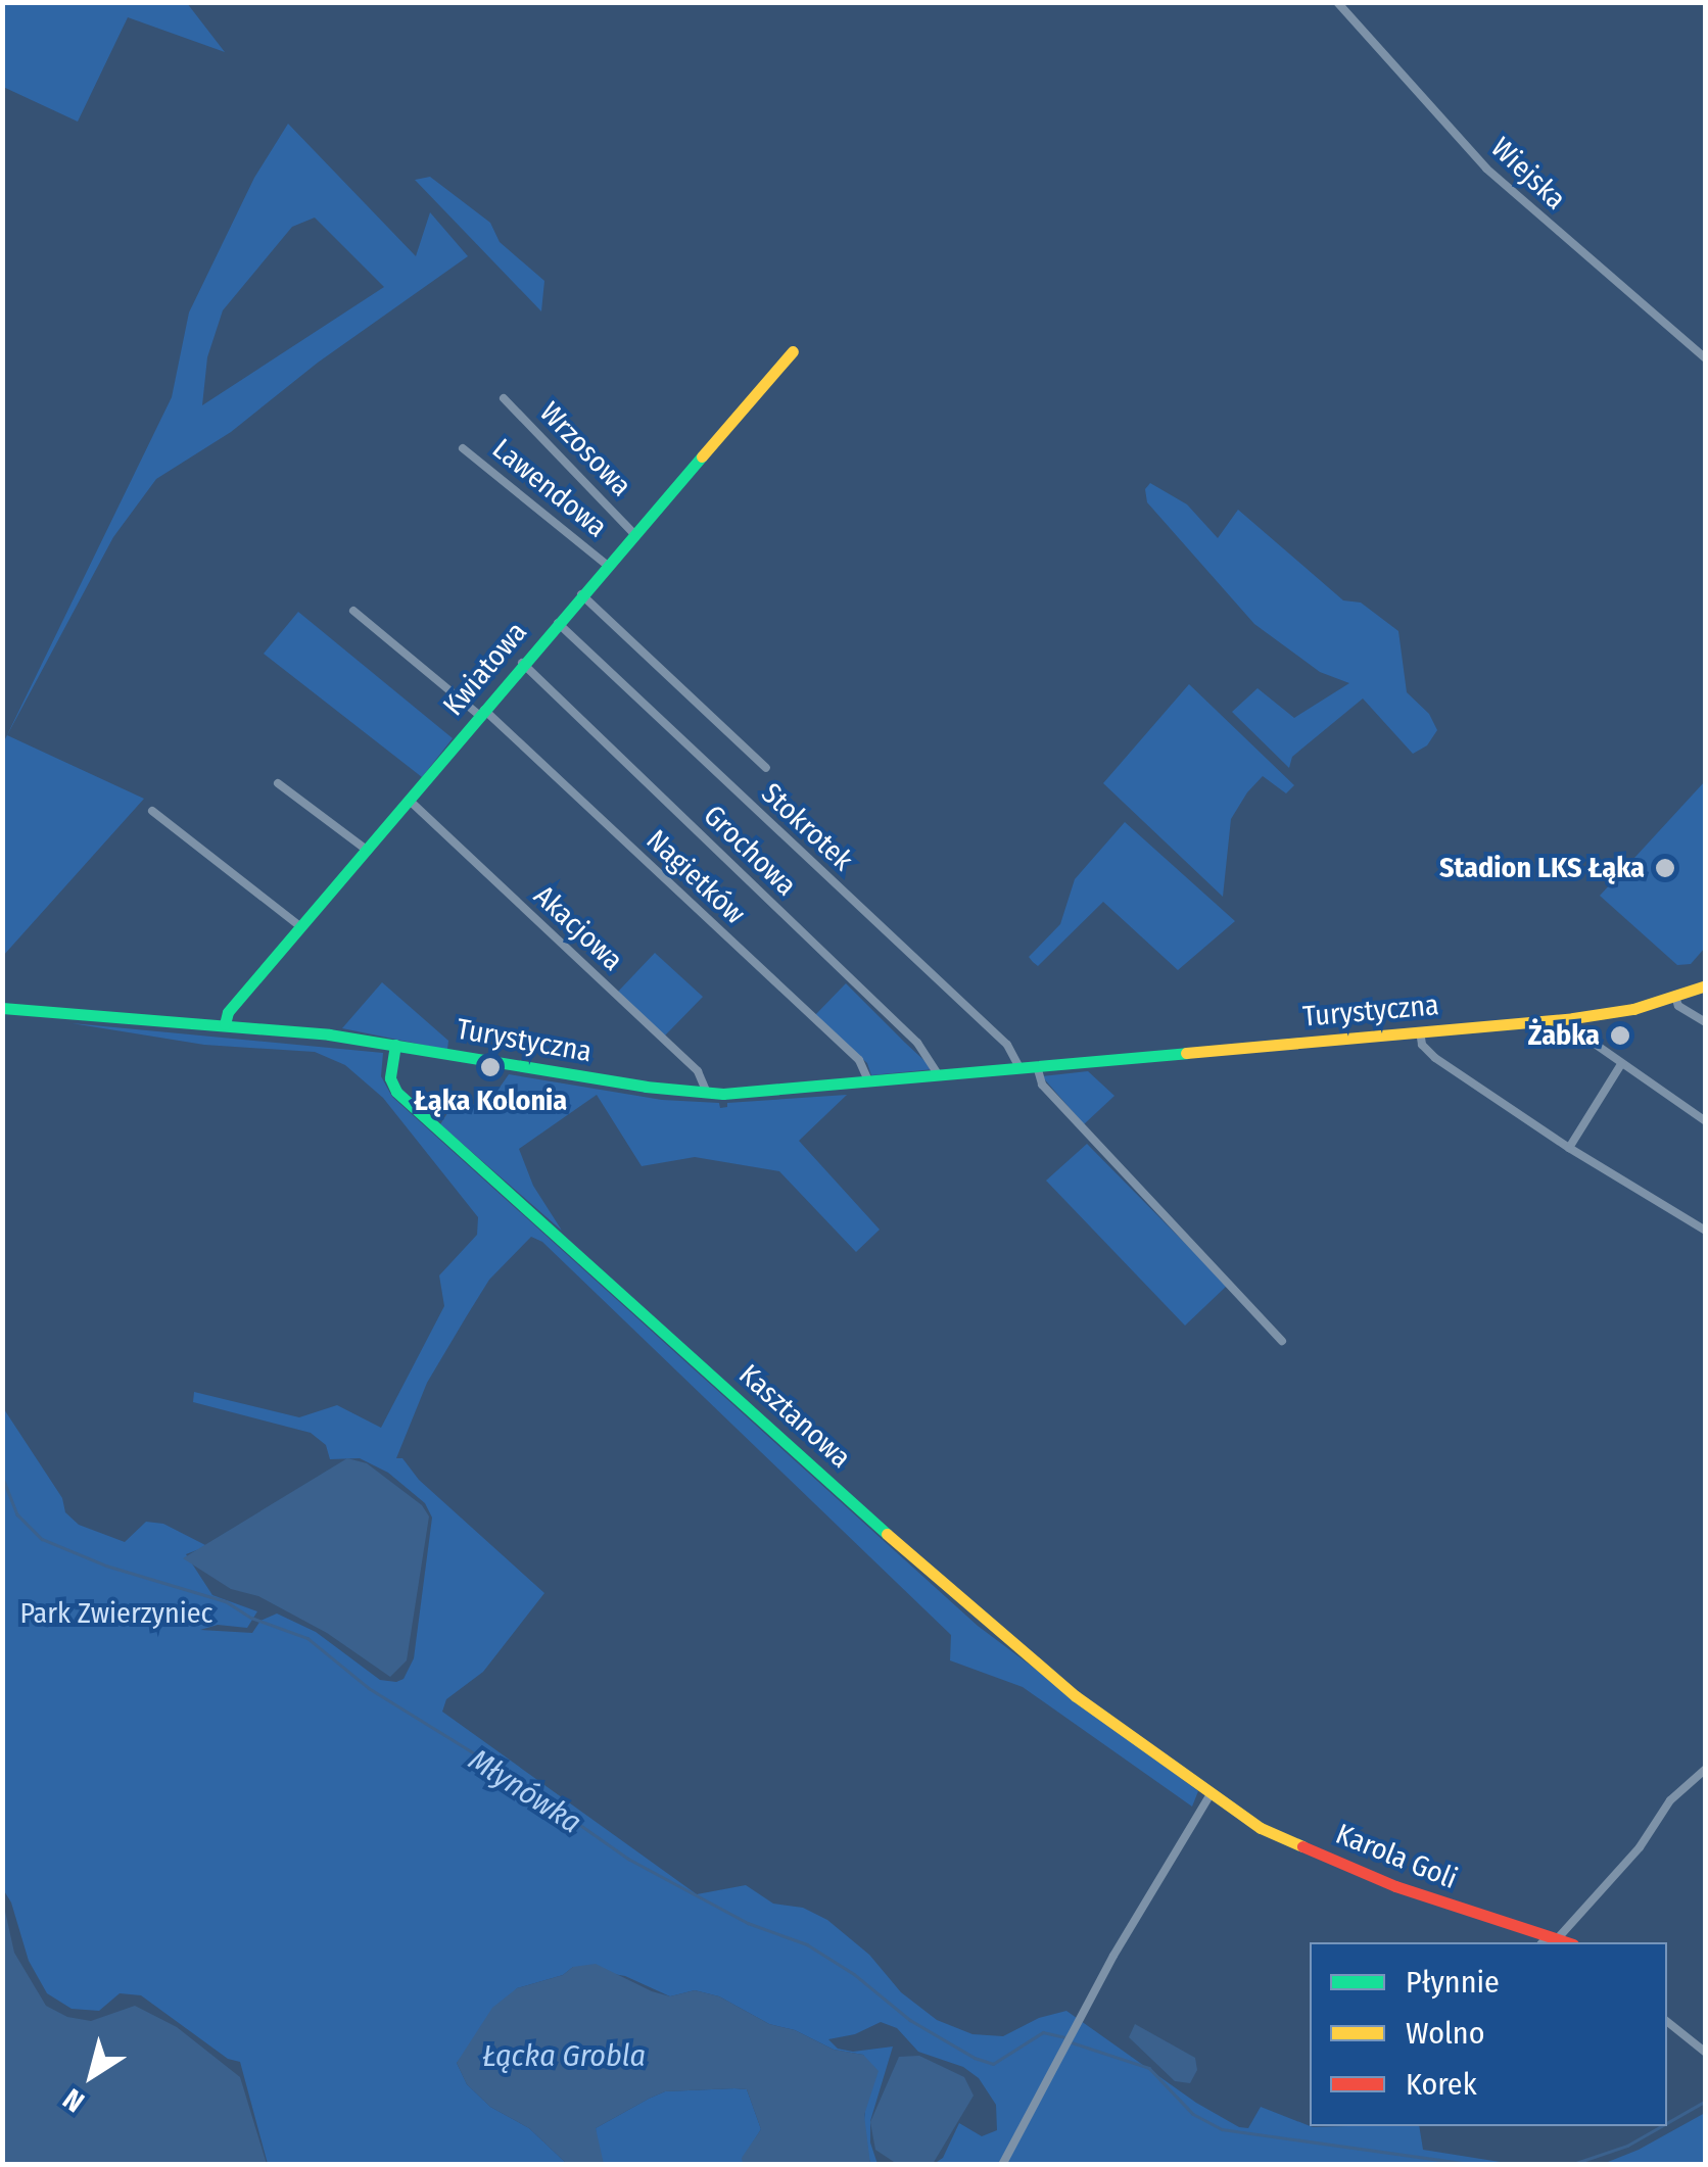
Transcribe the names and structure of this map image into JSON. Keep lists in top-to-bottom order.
{
  "streets": {
    "street": [
      "Wiejska",
      "Wrzosowa",
      "Lawendowa",
      "Kwiatowa",
      "Stokrotek",
      "Grochowa",
      "Nagietków",
      "Akacjowa",
      "Turystyczna",
      "Kasztanowa",
      "Karola Goli"
    ]
  },
  "crossings": [
    ["Wrzosowa", "Kwiatowa"],
    ["Lawendowa", "Kwiatowa"],
    ["Kwiatowa", "Stokrotek"],
    ["Kwiatowa", "Grochowa"],
    ["Kwiatowa", "Nagietków"],
    ["Kwiatowa", "Akacjowa"],
    ["Kwiatowa", "Turystyczna"],
    ["Stokrotek", "Turystyczna"],
    ["Grochowa", "Turystyczna"],
    ["Nagietków", "Turystyczna"],
    ["Akacjowa", "Turystyczna"],
    ["Turystyczna", "Kasztanowa"],
    ["Kasztanowa", "Karola Goli"]
  ],
  "water": ["Młynówka", "Łącka Grobla"],
  "parks": ["Park Zwierzyniec"],
  "places": ["Stadion LKS Łąka", "Żabka", "Łąka Kolonia"],
  "legend": ["Płynnie", "Wolno", "Korek"],
  "north": "bottom left"
}
